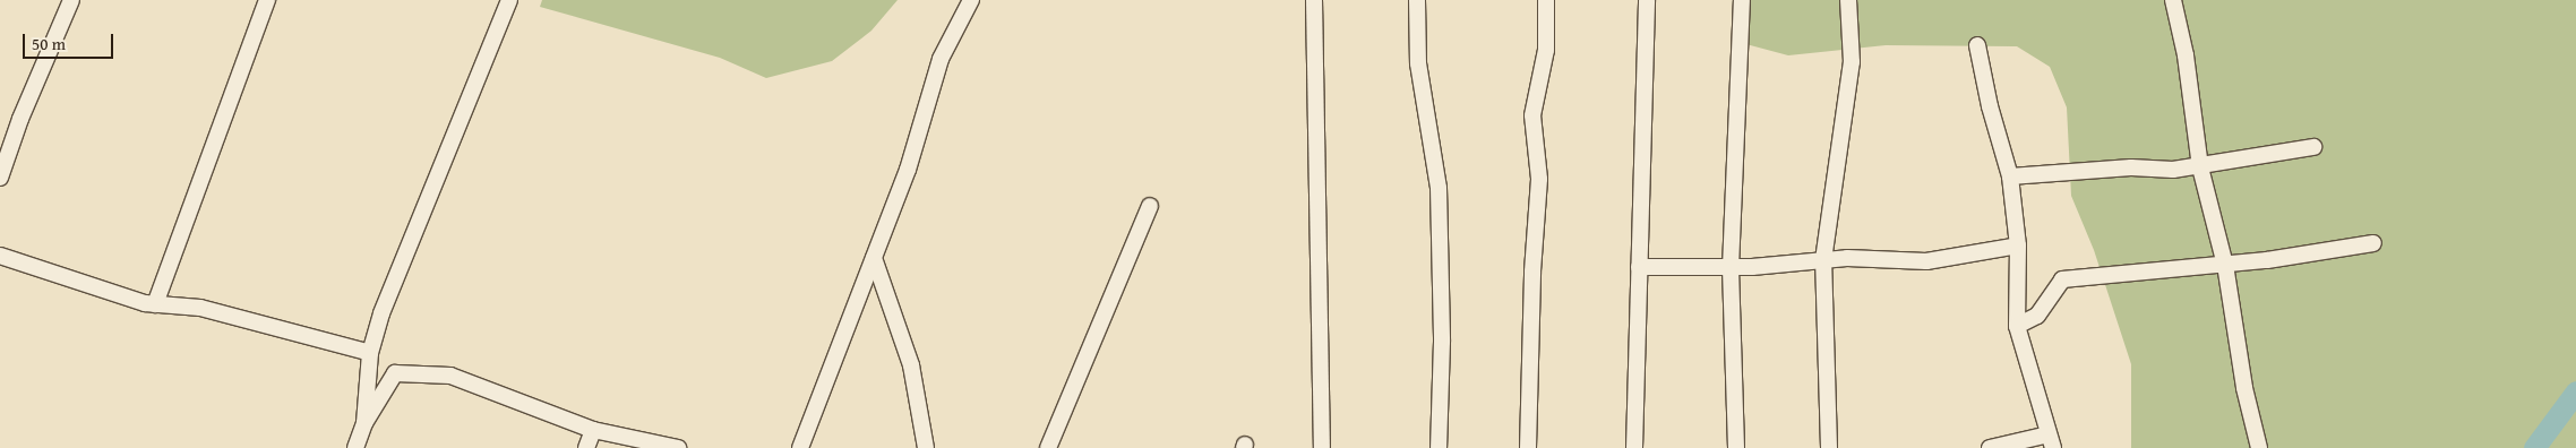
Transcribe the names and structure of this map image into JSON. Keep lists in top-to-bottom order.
{
  "scale_bar": "50 m"
}
